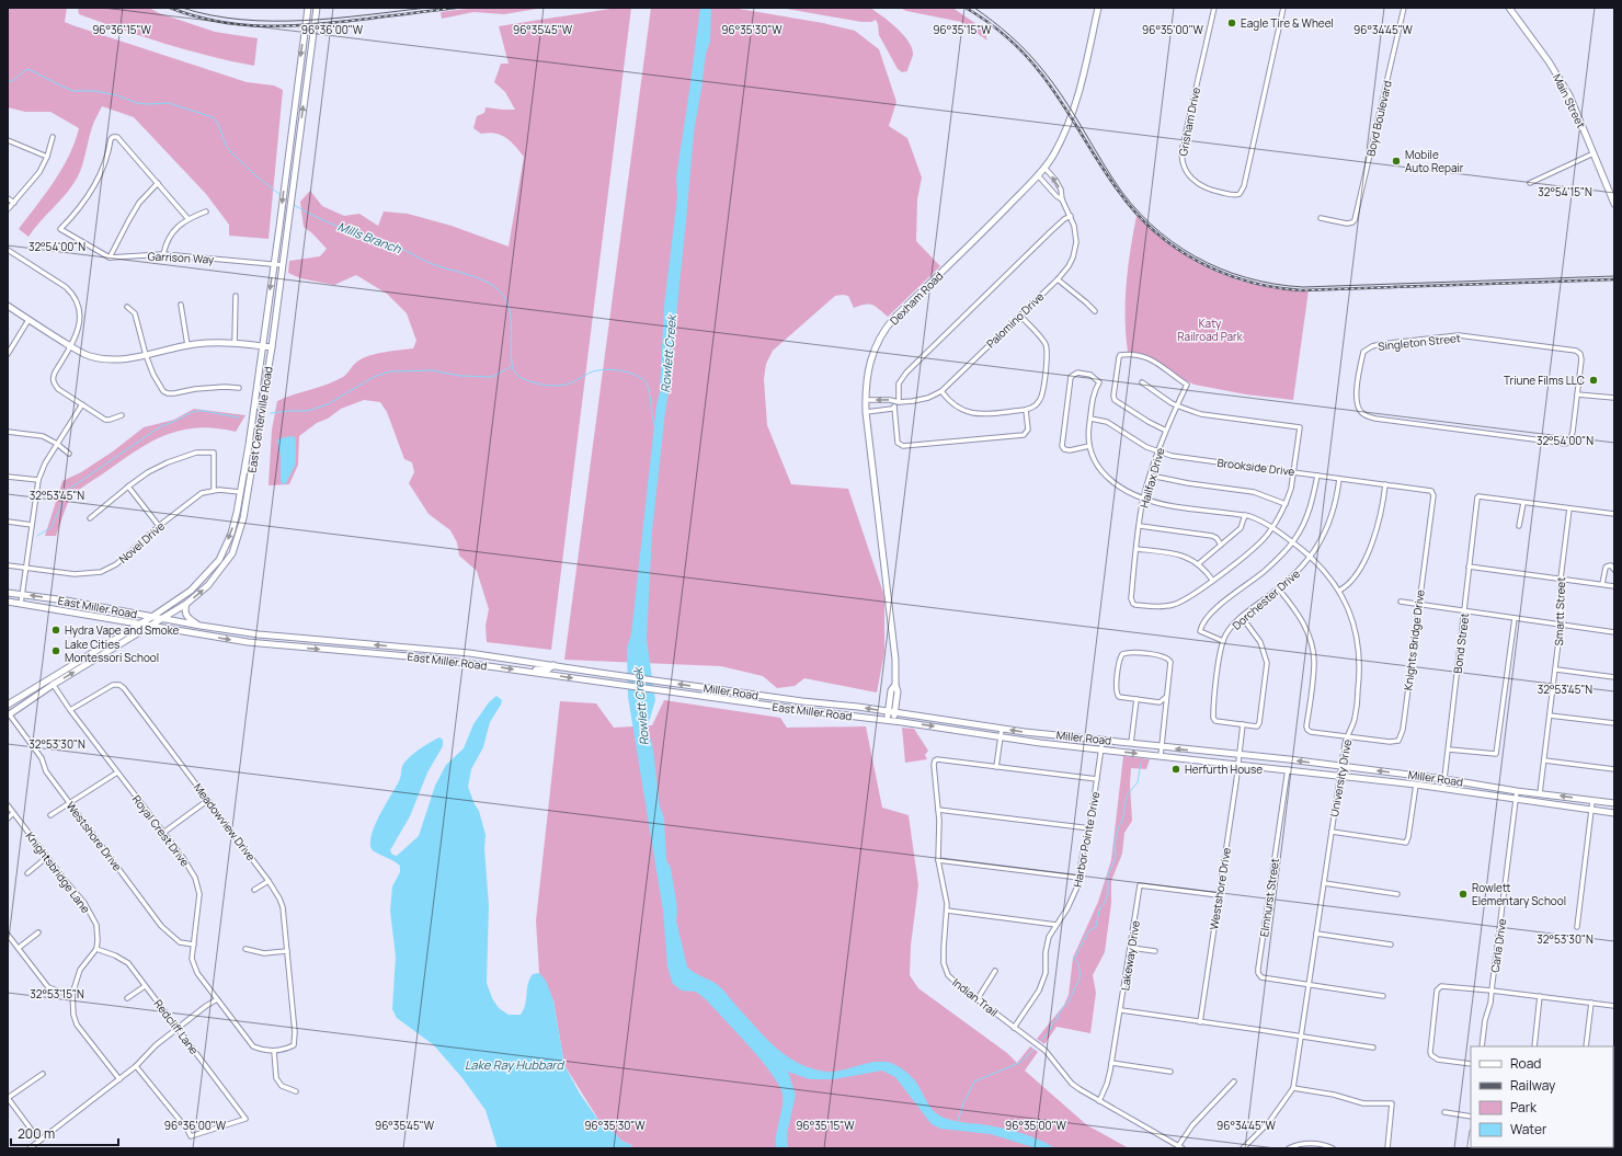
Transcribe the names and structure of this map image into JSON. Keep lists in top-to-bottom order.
{
  "streets": {
    "main road": [
      "Main Street",
      "Dexham Road",
      "East Centerville Road",
      "East Miller Road",
      "Miller Road"
    ],
    "street": [
      "Boyd Boulevard",
      "Grisham Drive",
      "Garrison Way",
      "Palomino Drive",
      "Singleton Street",
      "Brookside Drive",
      "Hailfax Drive",
      "Novel Drive",
      "Dorchester Drive",
      "Smartt Street",
      "Knights Bridge Drive",
      "Bond Street",
      "University Drive",
      "Meadowview Drive",
      "Royal Crest Drive",
      "Westshore Drive",
      "Harbor Pointe Drive",
      "Knightsbridge Lane",
      "Elmhurst Street",
      "Carla Drive",
      "Lakeway Drive",
      "Indian Trail",
      "Redcliff Lane"
    ]
  },
  "crossings": [
    ["Garrison Way", "East Centerville Road"],
    ["Dexham Road", "Palomino Drive"],
    ["Dexham Road", "East Miller Road"],
    ["Dexham Road", "Miller Road"],
    ["East Centerville Road", "Novel Drive"],
    ["East Centerville Road", "East Miller Road"],
    ["East Centerville Road", "Royal Crest Drive"],
    ["East Centerville Road", "Westshore Drive"],
    ["Brookside Drive", "Hailfax Drive"],
    ["Brookside Drive", "Dorchester Drive"],
    ["Brookside Drive", "Knights Bridge Drive"],
    ["Hailfax Drive", "University Drive"],
    ["Dorchester Drive", "University Drive"],
    ["East Miller Road", "Miller Road"],
    ["Smartt Street", "Miller Road"],
    ["Knights Bridge Drive", "University Drive"],
    ["Bond Street", "Miller Road"],
    ["Miller Road", "University Drive"],
    ["Miller Road", "Westshore Drive"],
    ["Miller Road", "Harbor Pointe Drive"],
    ["Miller Road", "Elmhurst Street"],
    ["Miller Road", "Carla Drive"],
    ["University Drive", "Elmhurst Street"],
    ["Meadowview Drive", "Royal Crest Drive"],
    ["Royal Crest Drive", "Westshore Drive"],
    ["Westshore Drive", "Lakeway Drive"],
    ["Harbor Pointe Drive", "Indian Trail"],
    ["Knightsbridge Lane", "Redcliff Lane"],
    ["Lakeway Drive", "Indian Trail"]
  ],
  "water": ["Mills Branch", "Rowlett Creek", "Lake Ray Hubbard"],
  "parks": ["Katy Railroad Park"],
  "places": [
    "Eagle Tire & Wheel",
    "Mobile Auto Repair",
    "Triune Films LLC",
    "Hydra Vape and Smoke",
    "Lake Cities Montessori School",
    "Herfurth House",
    "Rowlett Elementary School"
  ],
  "legend": [
    "Road",
    "Railway",
    "Park",
    "Water"
  ],
  "scale_bar": "200 m",
  "coordinates": [
    "96°36'15\"W",
    "96°36'00\"W",
    "96°35'45\"W",
    "96°35'30\"W",
    "96°35'15\"W",
    "96°35'00\"W",
    "96°34'45\"W",
    "32°54'15\"N",
    "32°54'00\"N",
    "32°53'45\"N",
    "32°53'30\"N",
    "32°53'15\"N"
  ]
}
